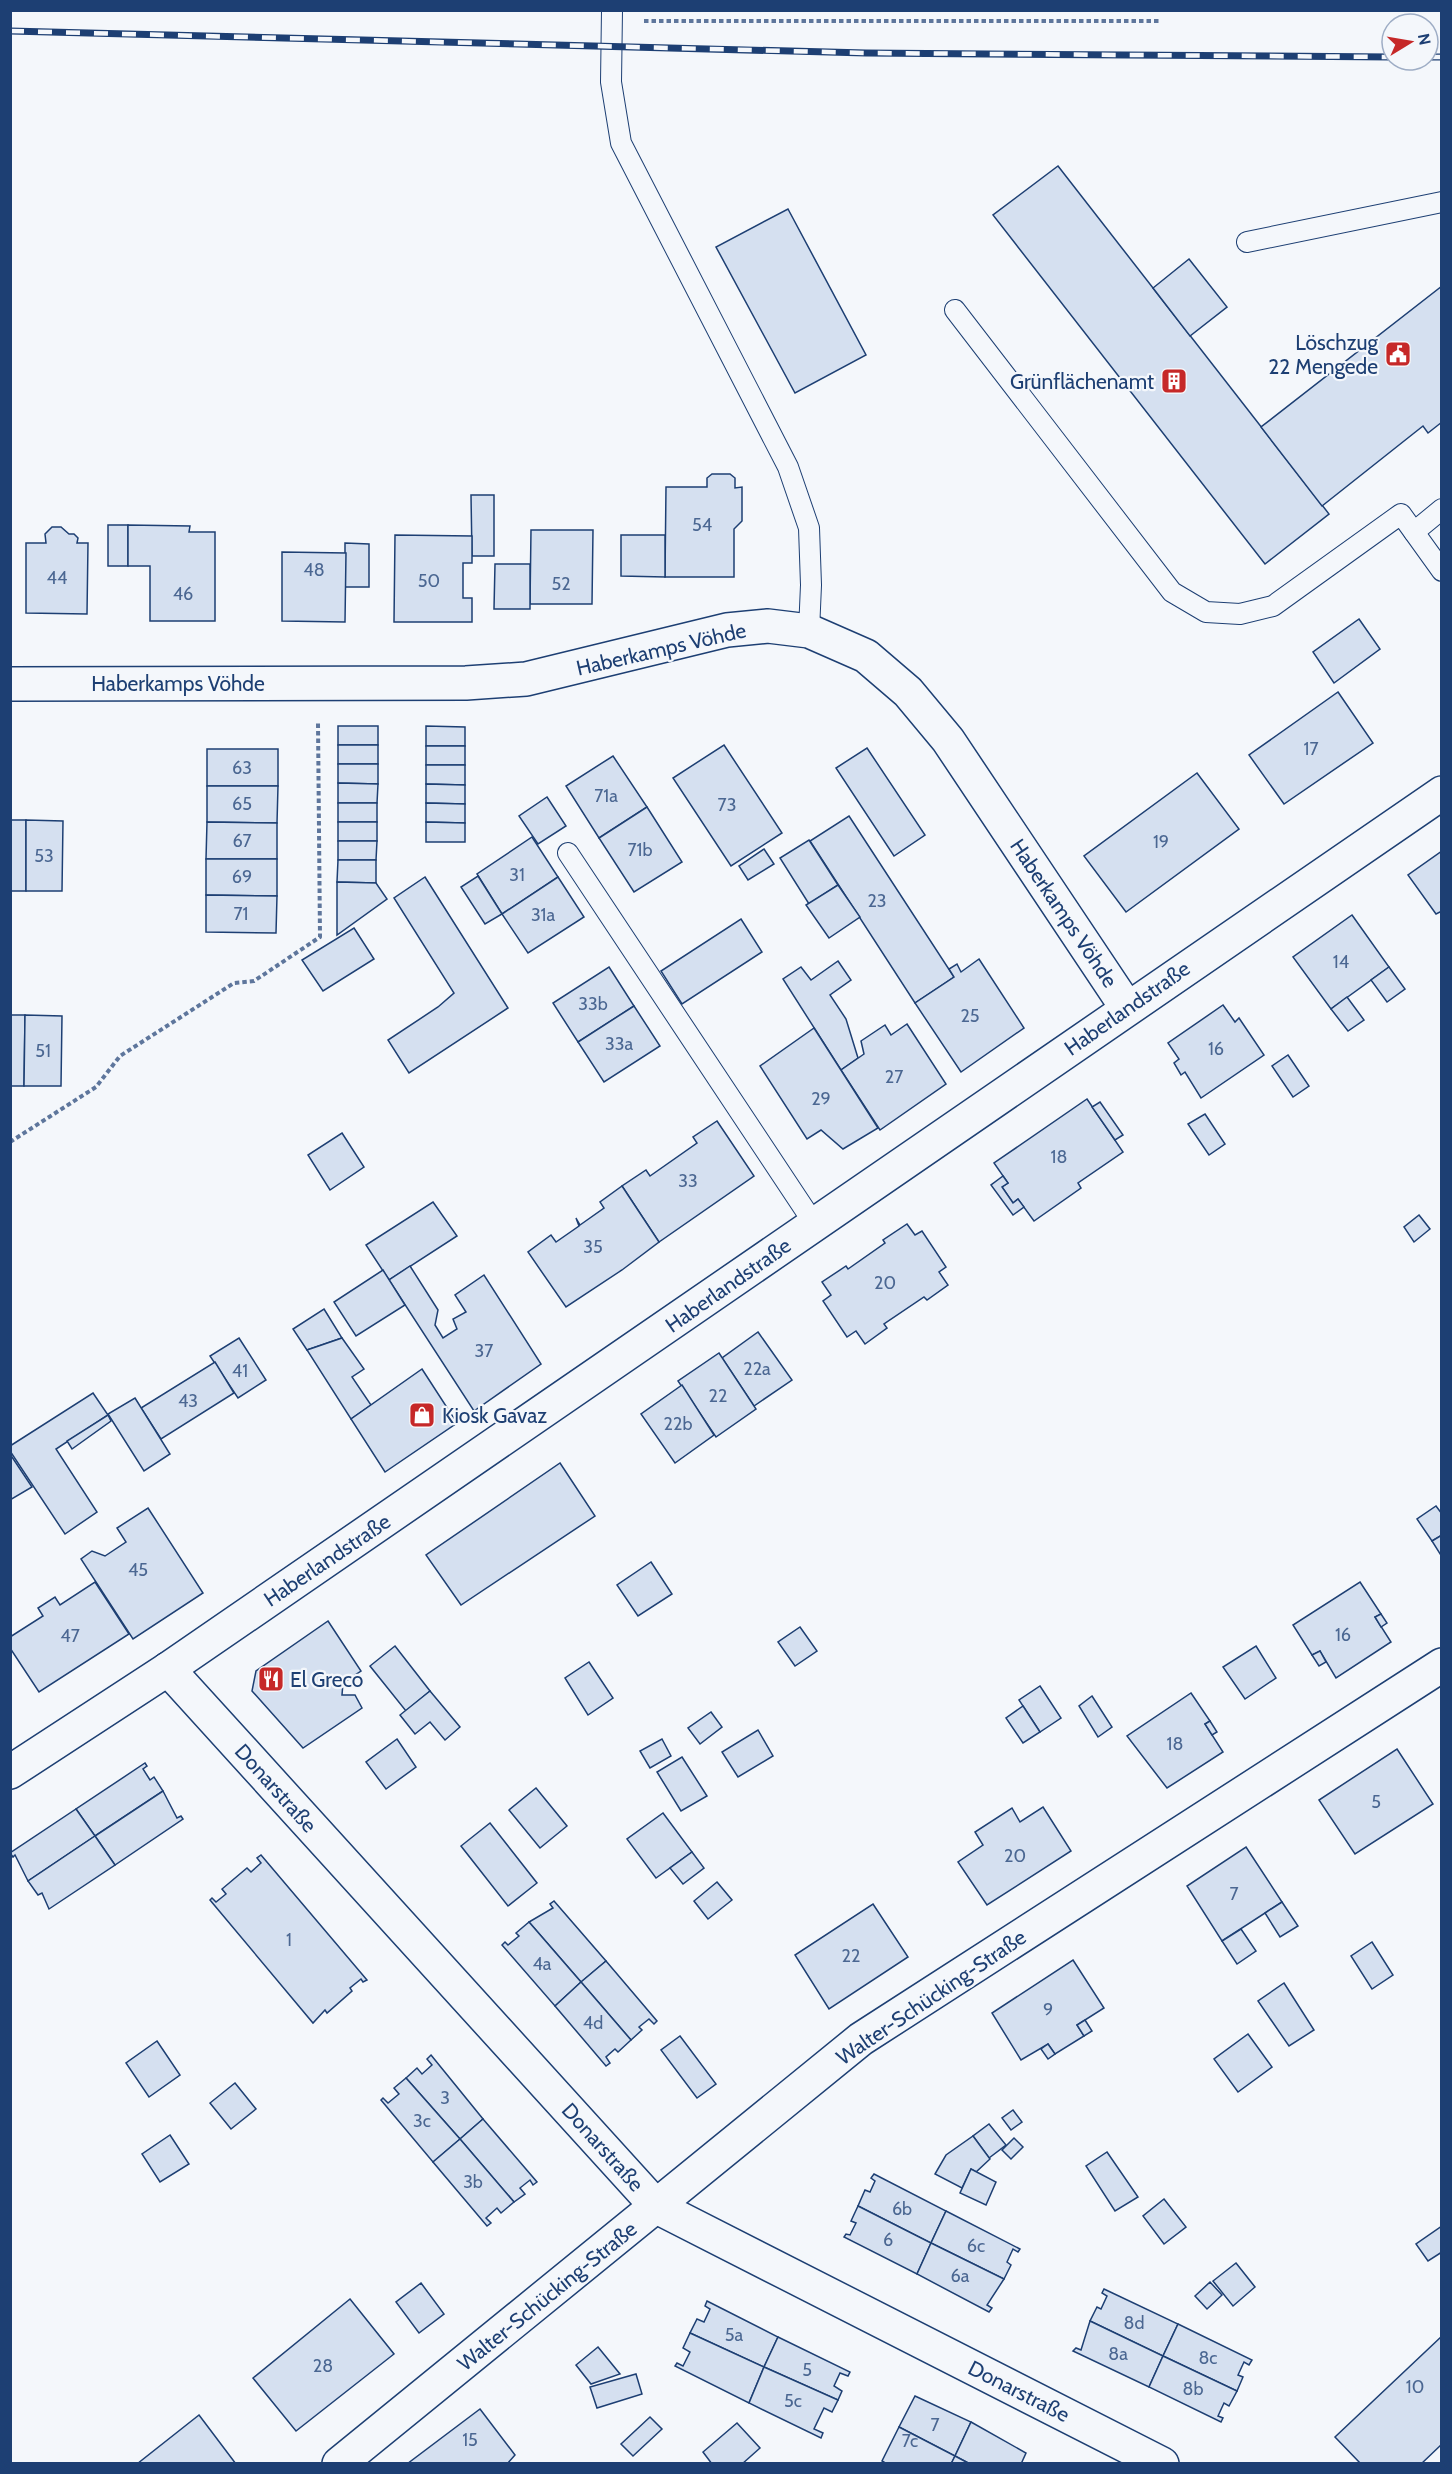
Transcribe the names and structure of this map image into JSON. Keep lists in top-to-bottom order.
{
  "streets": {
    "street": [
      "Haberkamps Vöhde",
      "Haberlandstraße",
      "Donarstraße",
      "Walter-Schücking-Straße"
    ]
  },
  "crossings": [
    ["Haberkamps Vöhde", "Haberlandstraße"],
    ["Haberlandstraße", "Donarstraße"],
    ["Donarstraße", "Walter-Schücking-Straße"]
  ],
  "places": {
    "public building": ["Löschzug 22 Mengede"],
    "building": ["Grünflächenamt"],
    "shop": ["Kiosk Gavaz"],
    "restaurant": ["El Greco"]
  },
  "house_numbers": [
    "54",
    "48",
    "44",
    "50",
    "52",
    "46",
    "17",
    "63",
    "71a",
    "65",
    "73",
    "67",
    "19",
    "71b",
    "53",
    "31",
    "69",
    "23",
    "71",
    "31a",
    "14",
    "33b",
    "25",
    "33a",
    "16",
    "51",
    "27",
    "29",
    "18",
    "33",
    "35",
    "20",
    "37",
    "22a",
    "41",
    "22",
    "43",
    "22b",
    "45",
    "16",
    "47",
    "18",
    "5",
    "20",
    "7",
    "1",
    "22",
    "4a",
    "9",
    "4d",
    "3",
    "3c",
    "3b",
    "6b",
    "6",
    "6c",
    "6a",
    "8d",
    "5a",
    "8a",
    "8c",
    "28",
    "5",
    "10",
    "8b",
    "5c",
    "7",
    "15",
    "7c"
  ],
  "north": "right"
}
